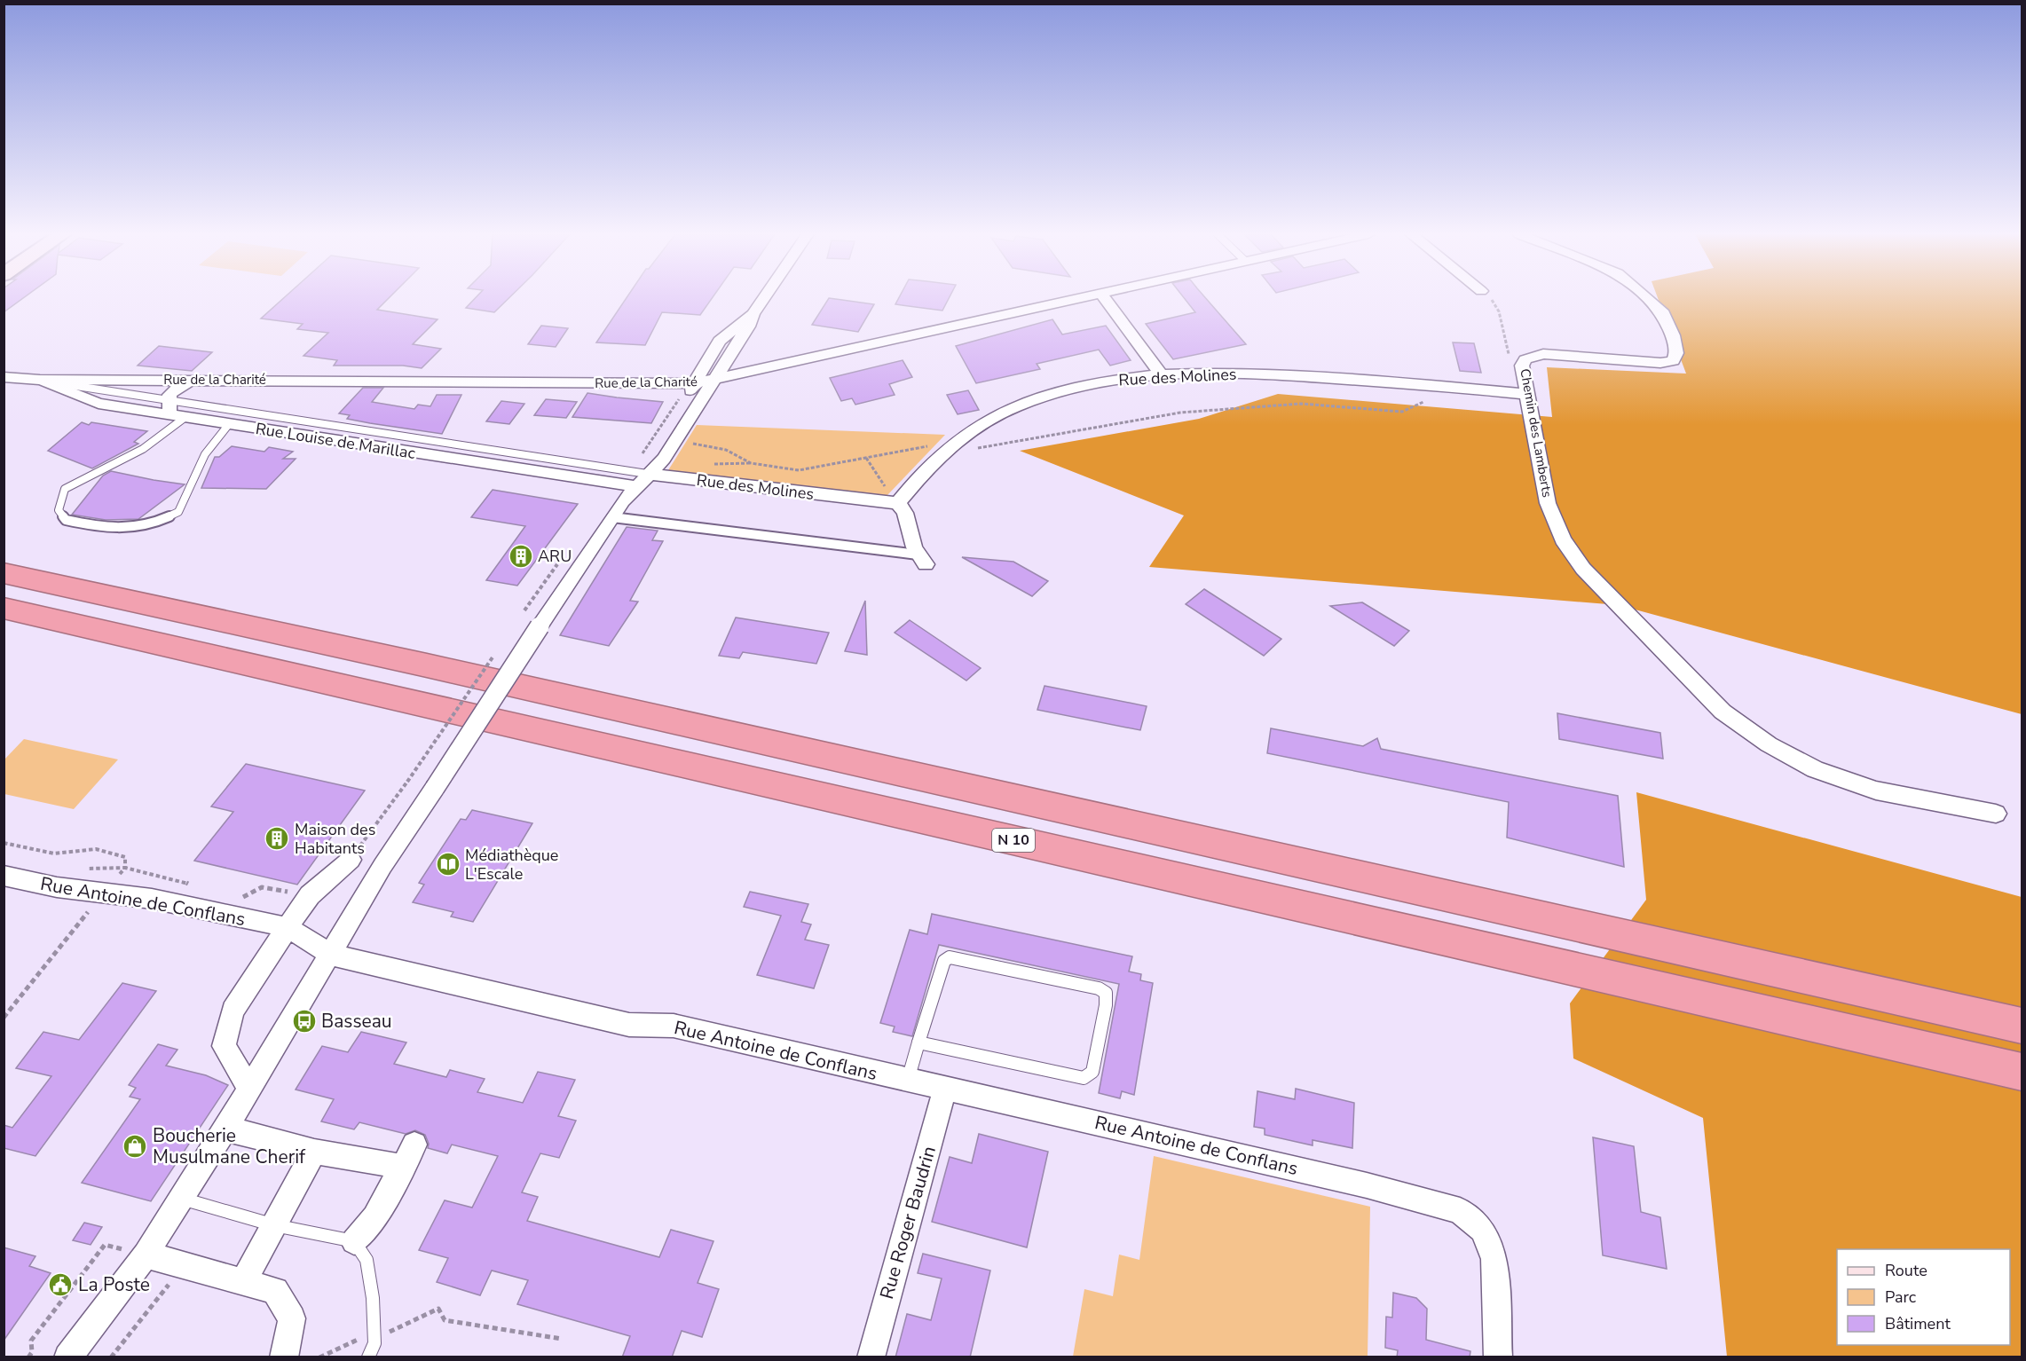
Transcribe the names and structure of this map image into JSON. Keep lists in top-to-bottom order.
{
  "streets": {
    "highway": ["N 10"],
    "street": [
      "Rue des Molines",
      "Rue de la Charité",
      "Chemin des Lamberts",
      "Rue Louise de Marillac",
      "Rue Antoine de Conflans",
      "Rue Roger Baudrin"
    ]
  },
  "crossings": [
    ["Rue des Molines", "Chemin des Lamberts"],
    ["Rue des Molines", "Rue Louise de Marillac"],
    ["Rue de la Charité", "Rue Louise de Marillac"],
    ["Rue Antoine de Conflans", "Rue Roger Baudrin"]
  ],
  "places": {
    "building": ["ARU", "Maison des Habitants"],
    "library": ["Médiathèque L'Escale"],
    "bus stop": ["Basseau"],
    "shop": ["Boucherie Musulmane Cherif"],
    "public building": ["La Poste"]
  },
  "legend": ["Route", "Parc", "Bâtiment"]
}
